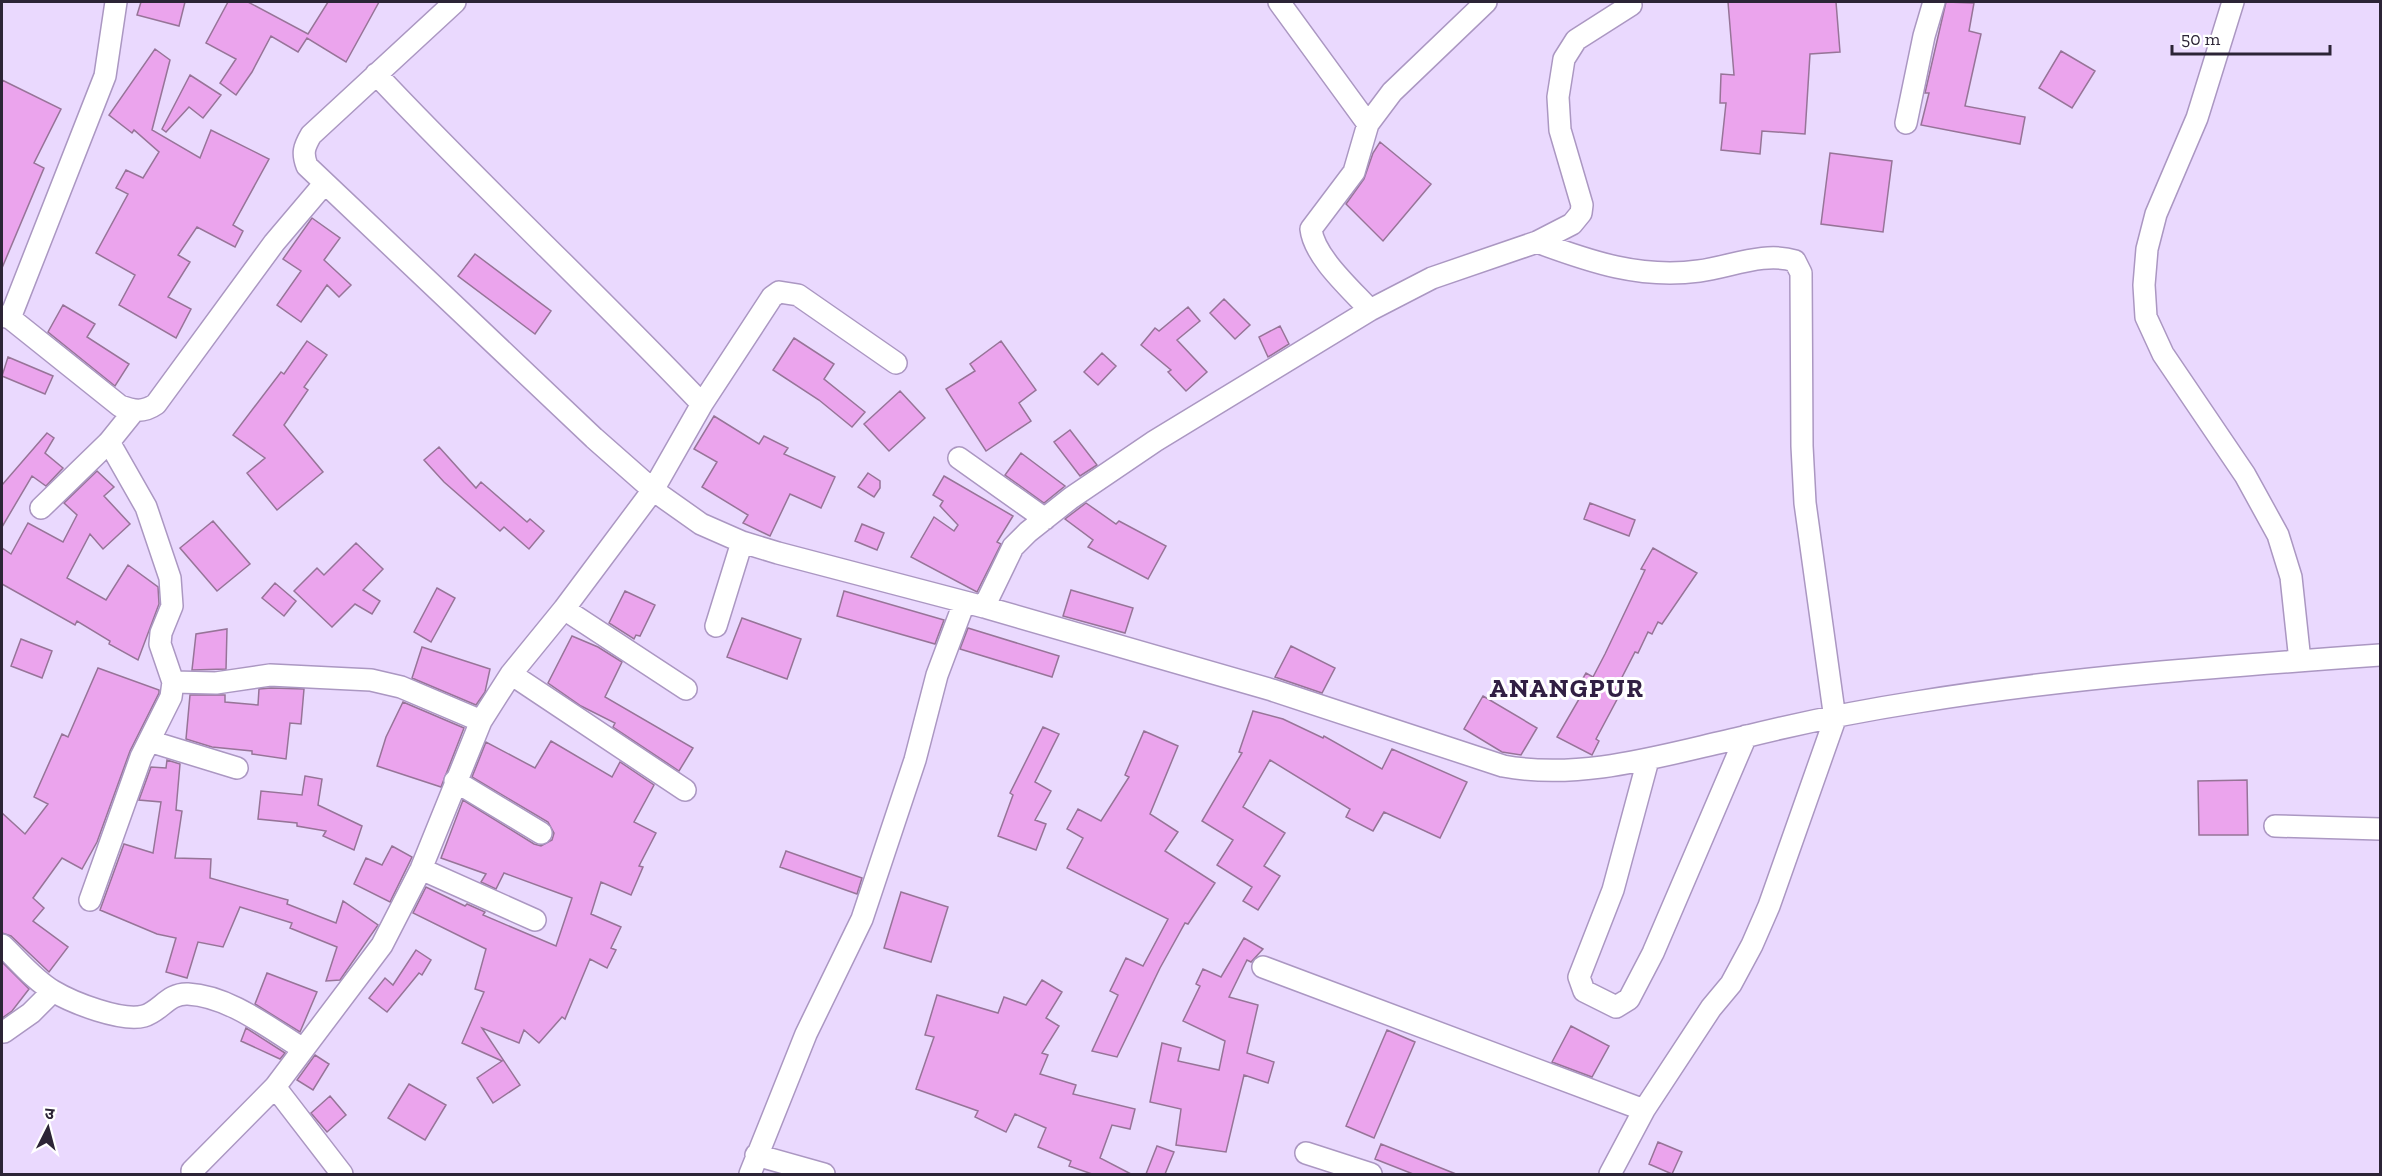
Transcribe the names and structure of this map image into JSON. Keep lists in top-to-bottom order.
{
  "districts": ["ANANGPUR"],
  "scale_bar": "50 m",
  "north": "top"
}
